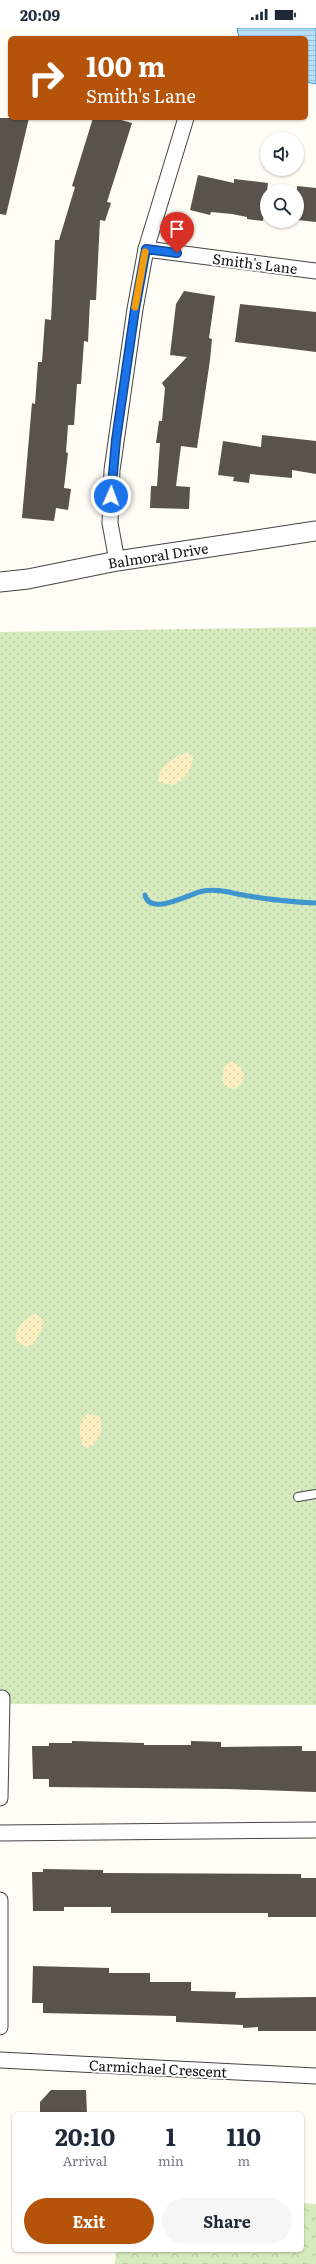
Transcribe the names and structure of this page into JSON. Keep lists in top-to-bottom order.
{
  "streets": {
    "street": ["Smith's Lane", "Balmoral Drive", "Carmichael Crescent"]
  },
  "page": {
    "status": "20:09",
    "turn": ["100 m", "Smith's Lane"],
    "eta": [
      "20:10",
      "Arrival",
      "1",
      "min",
      "110",
      "m"
    ],
    "buttons": ["Exit", "Share"]
  }
}
